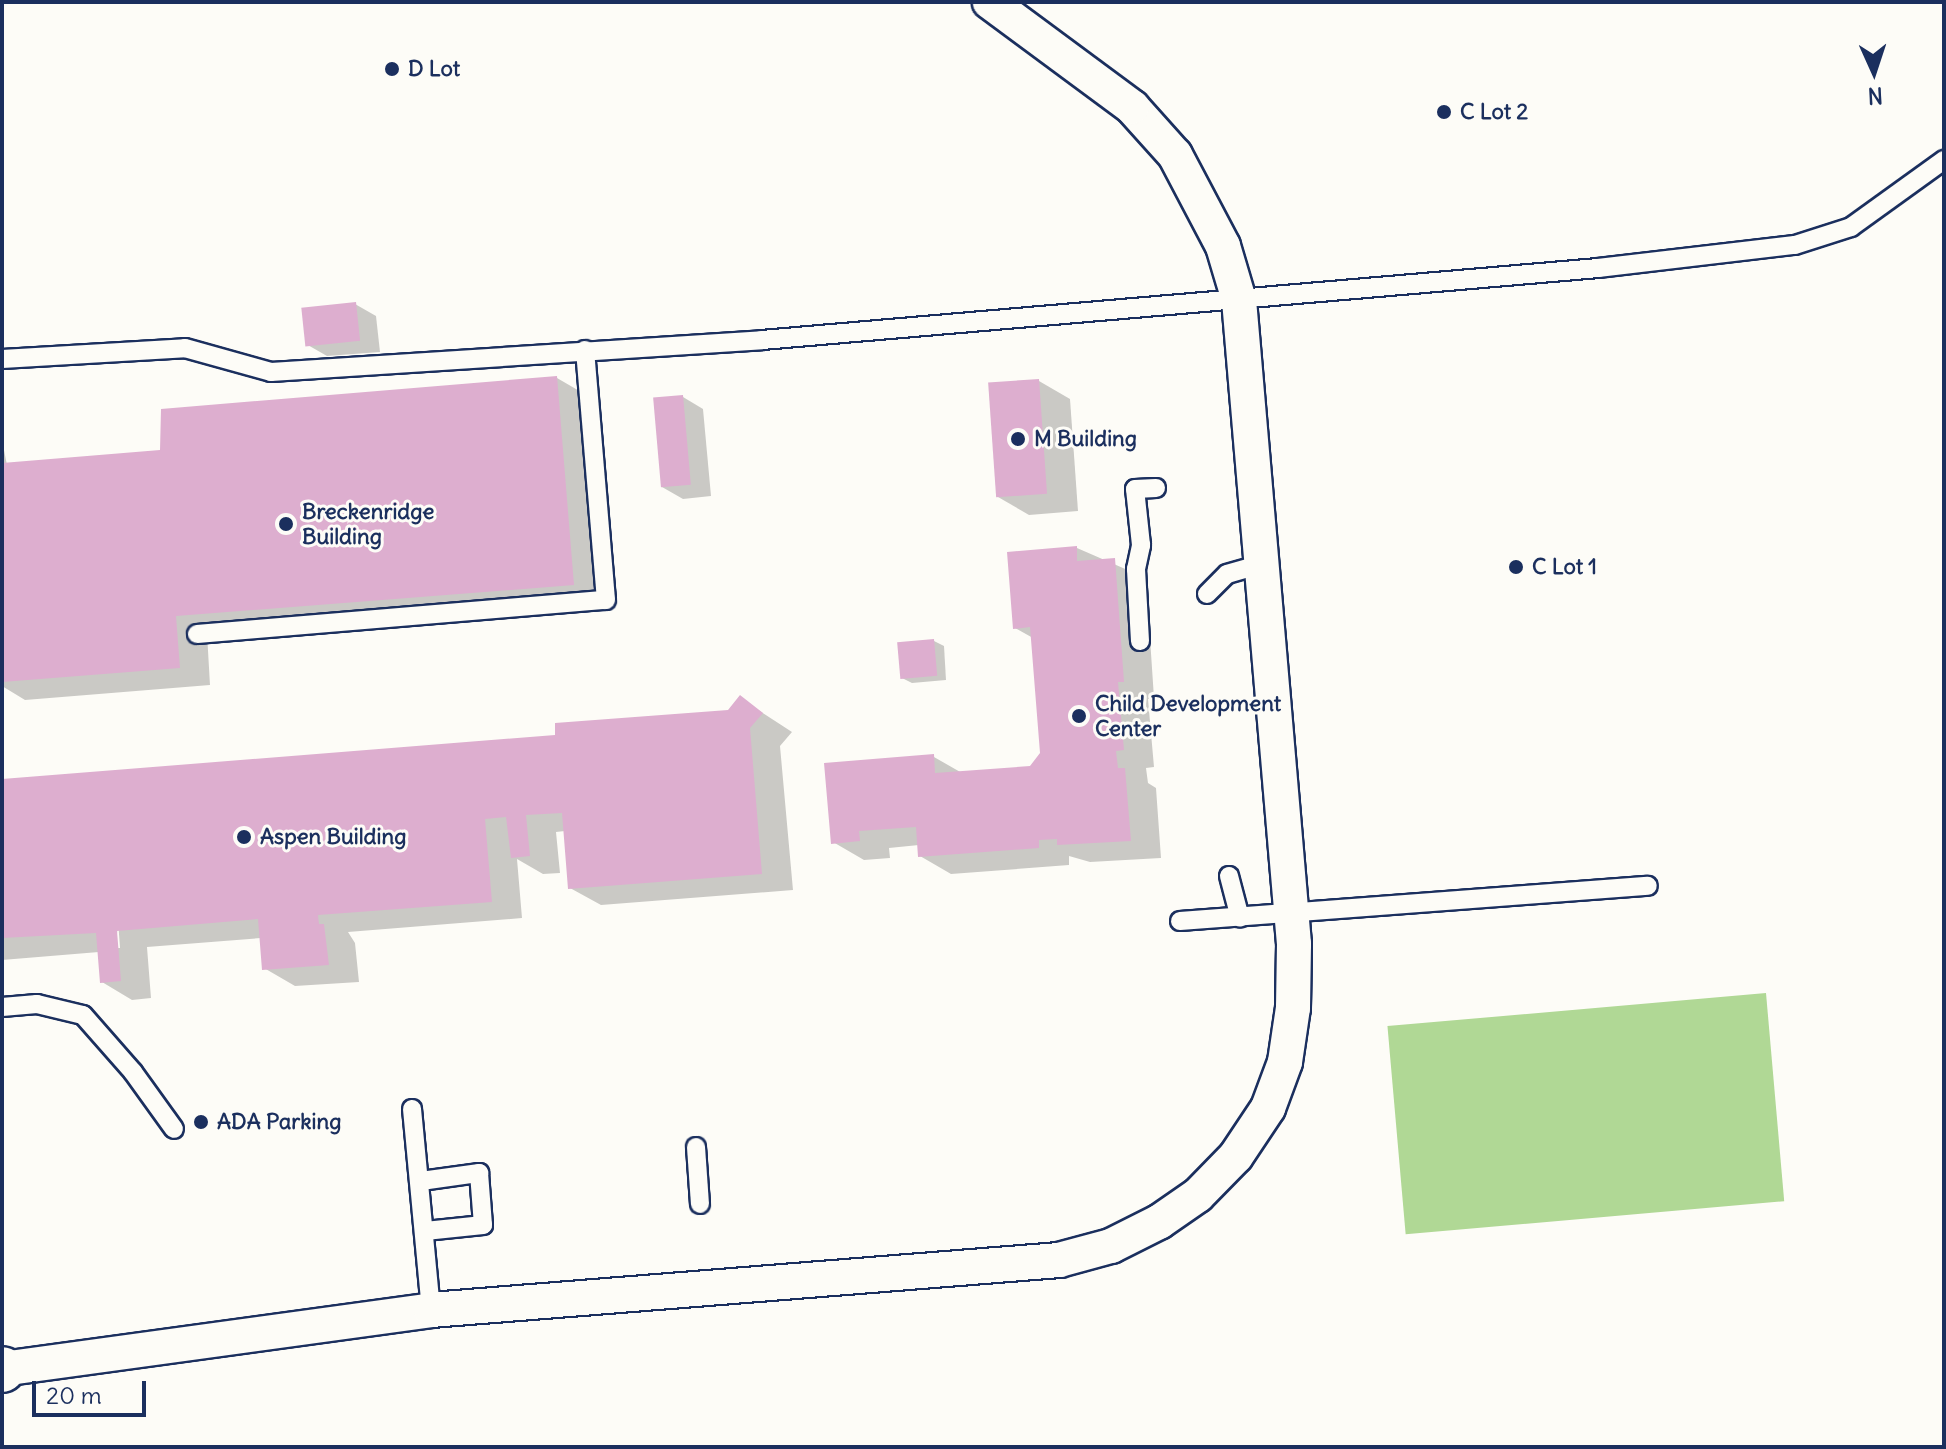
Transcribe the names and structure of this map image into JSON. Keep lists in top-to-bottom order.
{
  "places": [
    "D Lot",
    "C Lot 2",
    "M Building",
    "Breckenridge Building",
    "C Lot 1",
    "Child Development Center",
    "Aspen Building",
    "ADA Parking"
  ],
  "scale_bar": "20 m",
  "north": "bottom"
}
